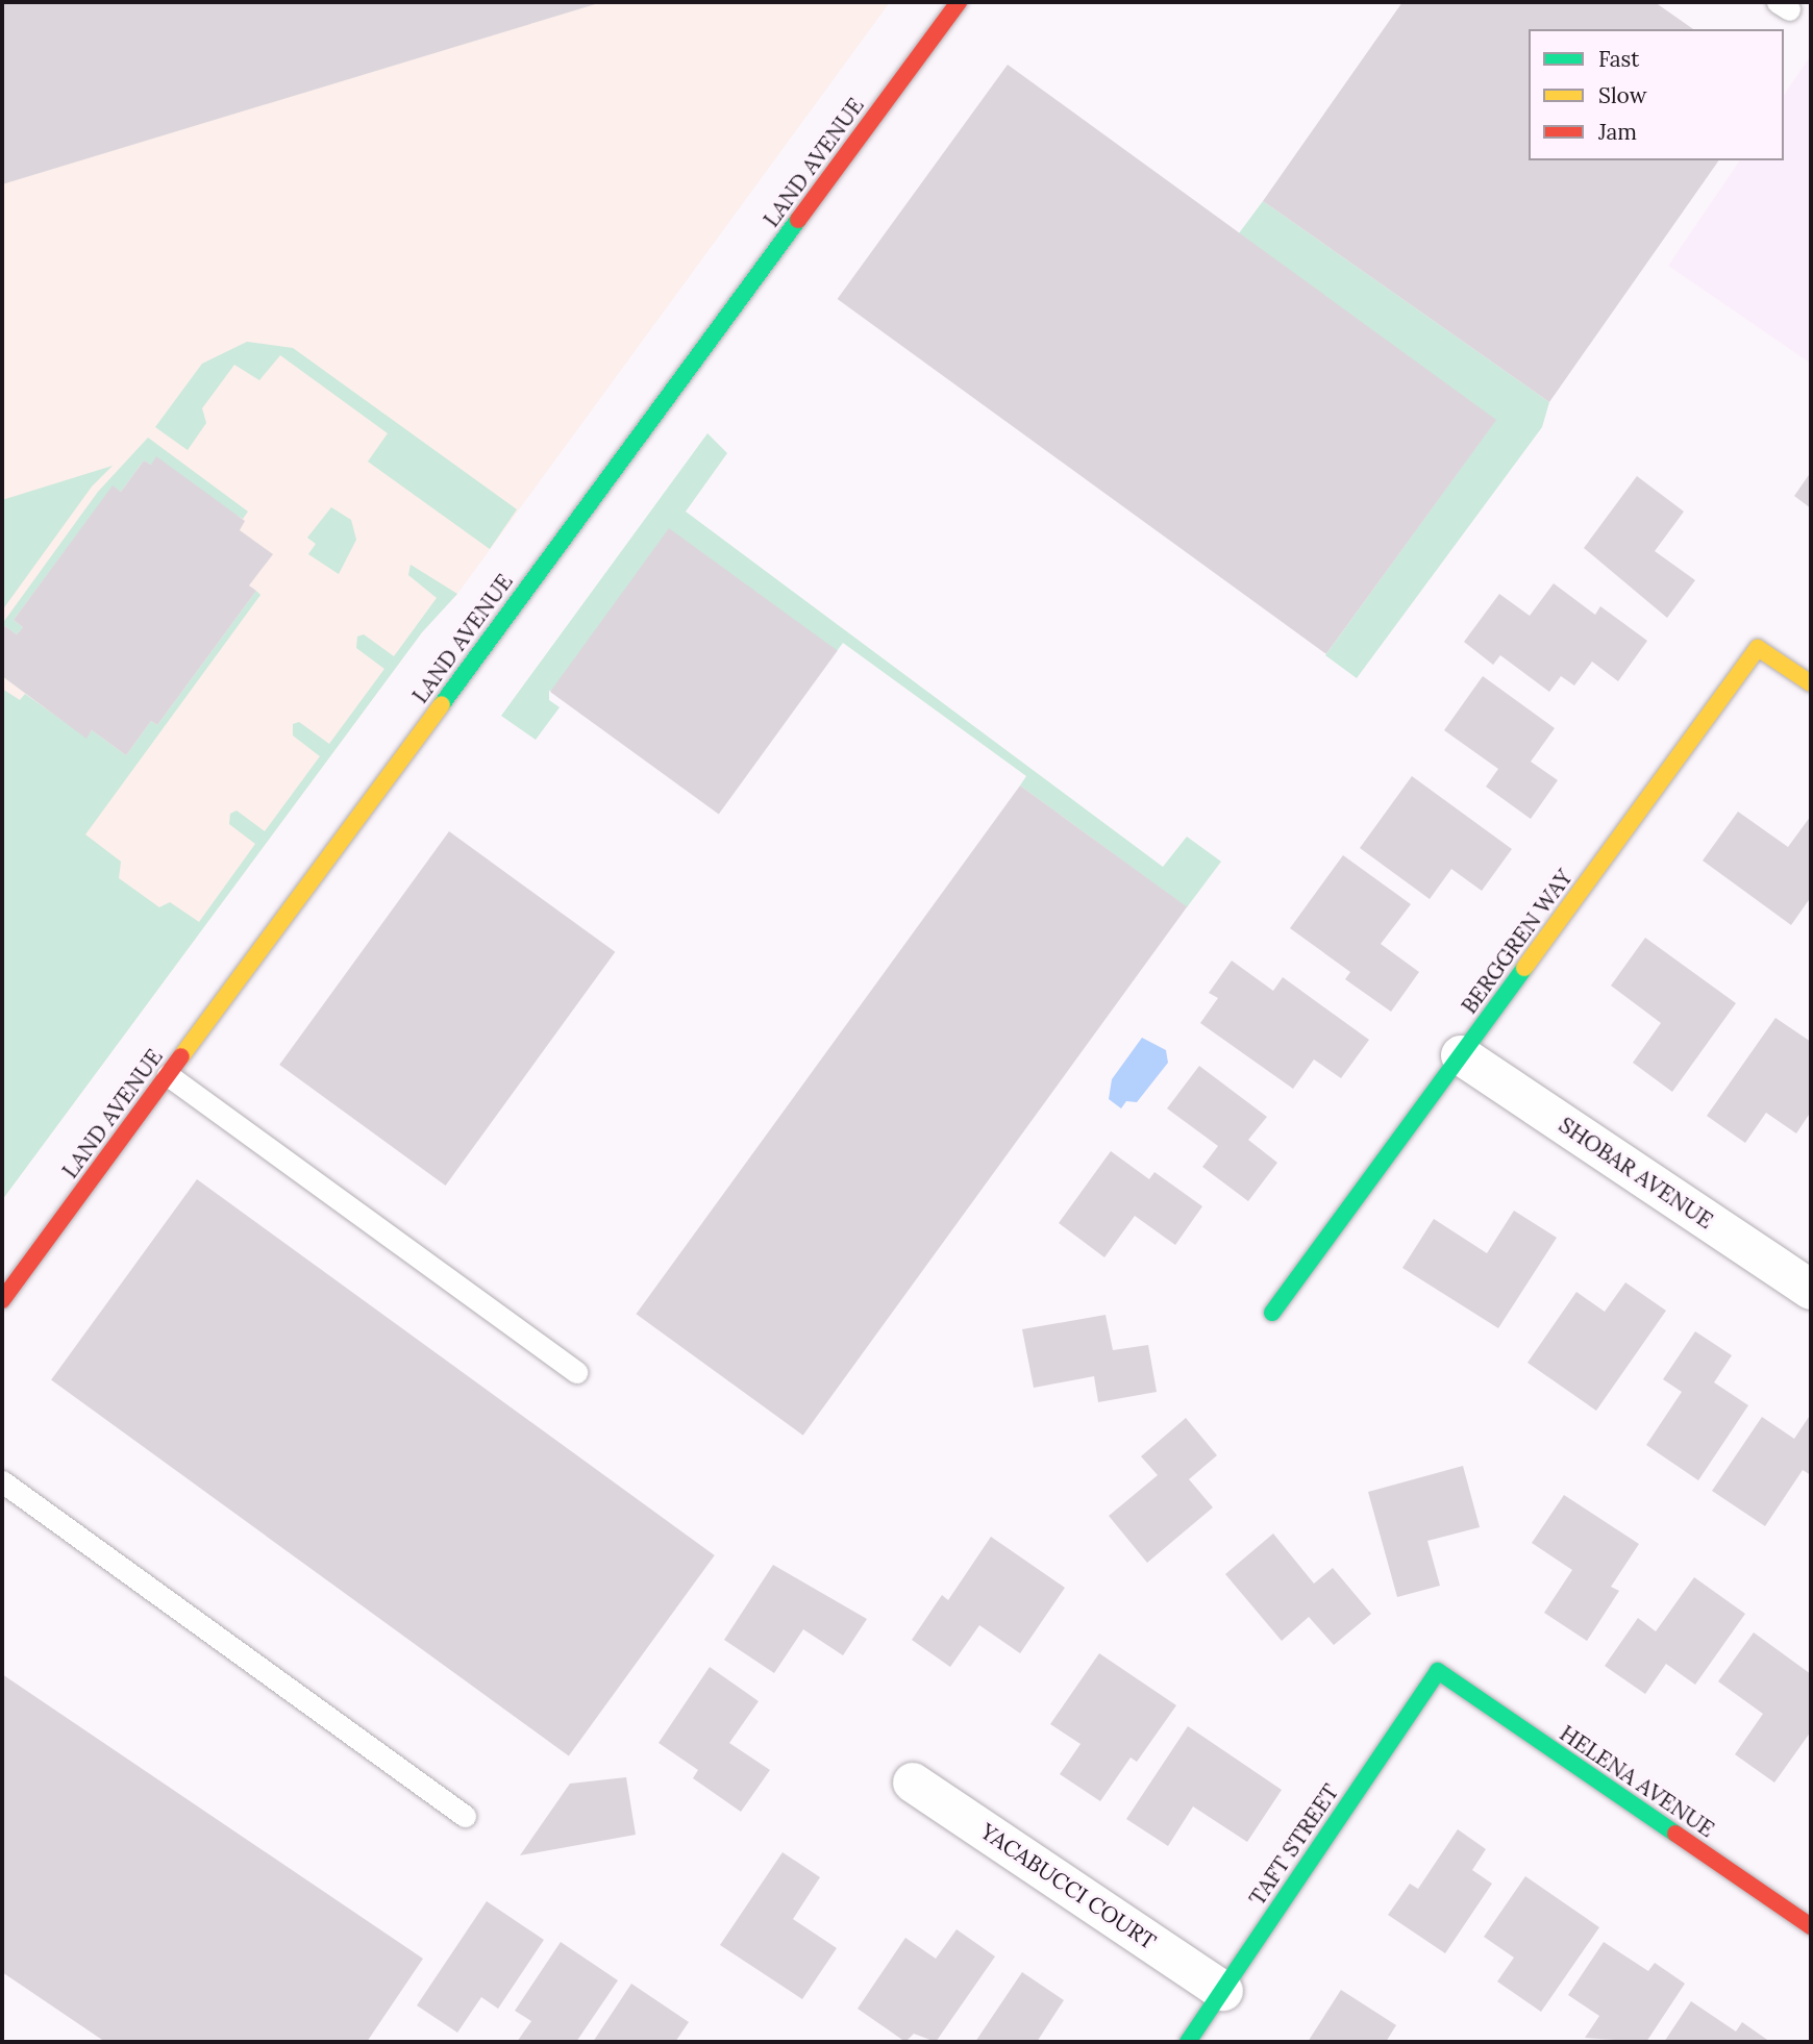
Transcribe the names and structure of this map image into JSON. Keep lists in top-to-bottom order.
{
  "streets": {
    "street": [
      "LAND AVENUE",
      "BERGGREN WAY",
      "SHOBAR AVENUE",
      "HELENA AVENUE",
      "TAFT STREET",
      "YACABUCCI COURT"
    ]
  },
  "crossings": [
    ["BERGGREN WAY", "SHOBAR AVENUE"],
    ["HELENA AVENUE", "TAFT STREET"],
    ["TAFT STREET", "YACABUCCI COURT"]
  ],
  "legend": ["Fast", "Slow", "Jam"]
}
